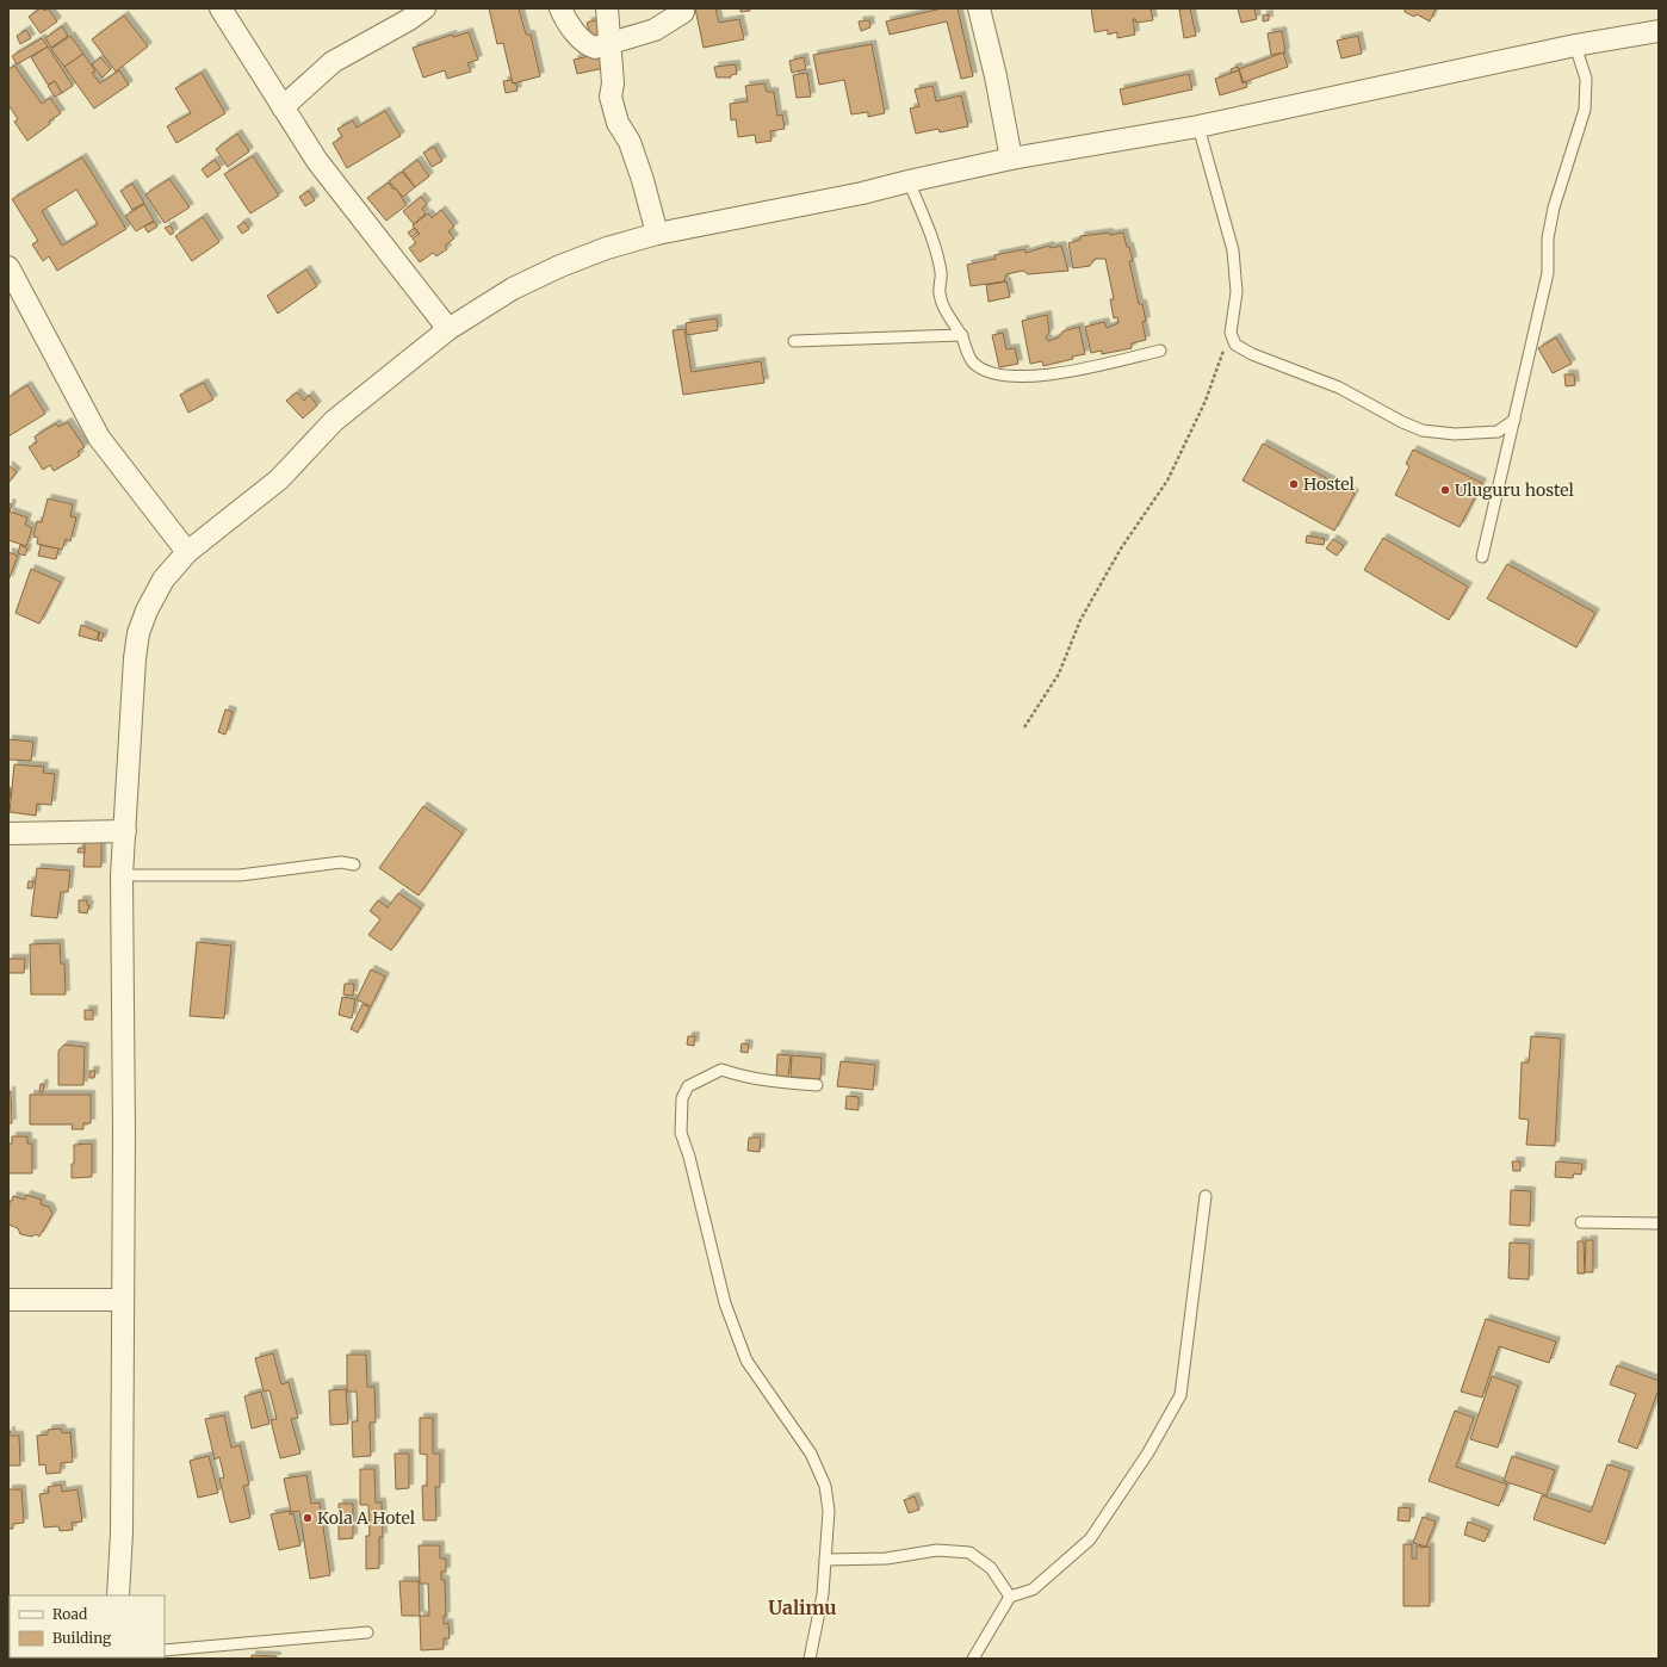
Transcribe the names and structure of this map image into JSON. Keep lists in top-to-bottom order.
{
  "districts": ["Ualimu"],
  "places": ["Hostel", "Uluguru hostel", "Kola A Hotel"],
  "legend": ["Road", "Building"]
}
